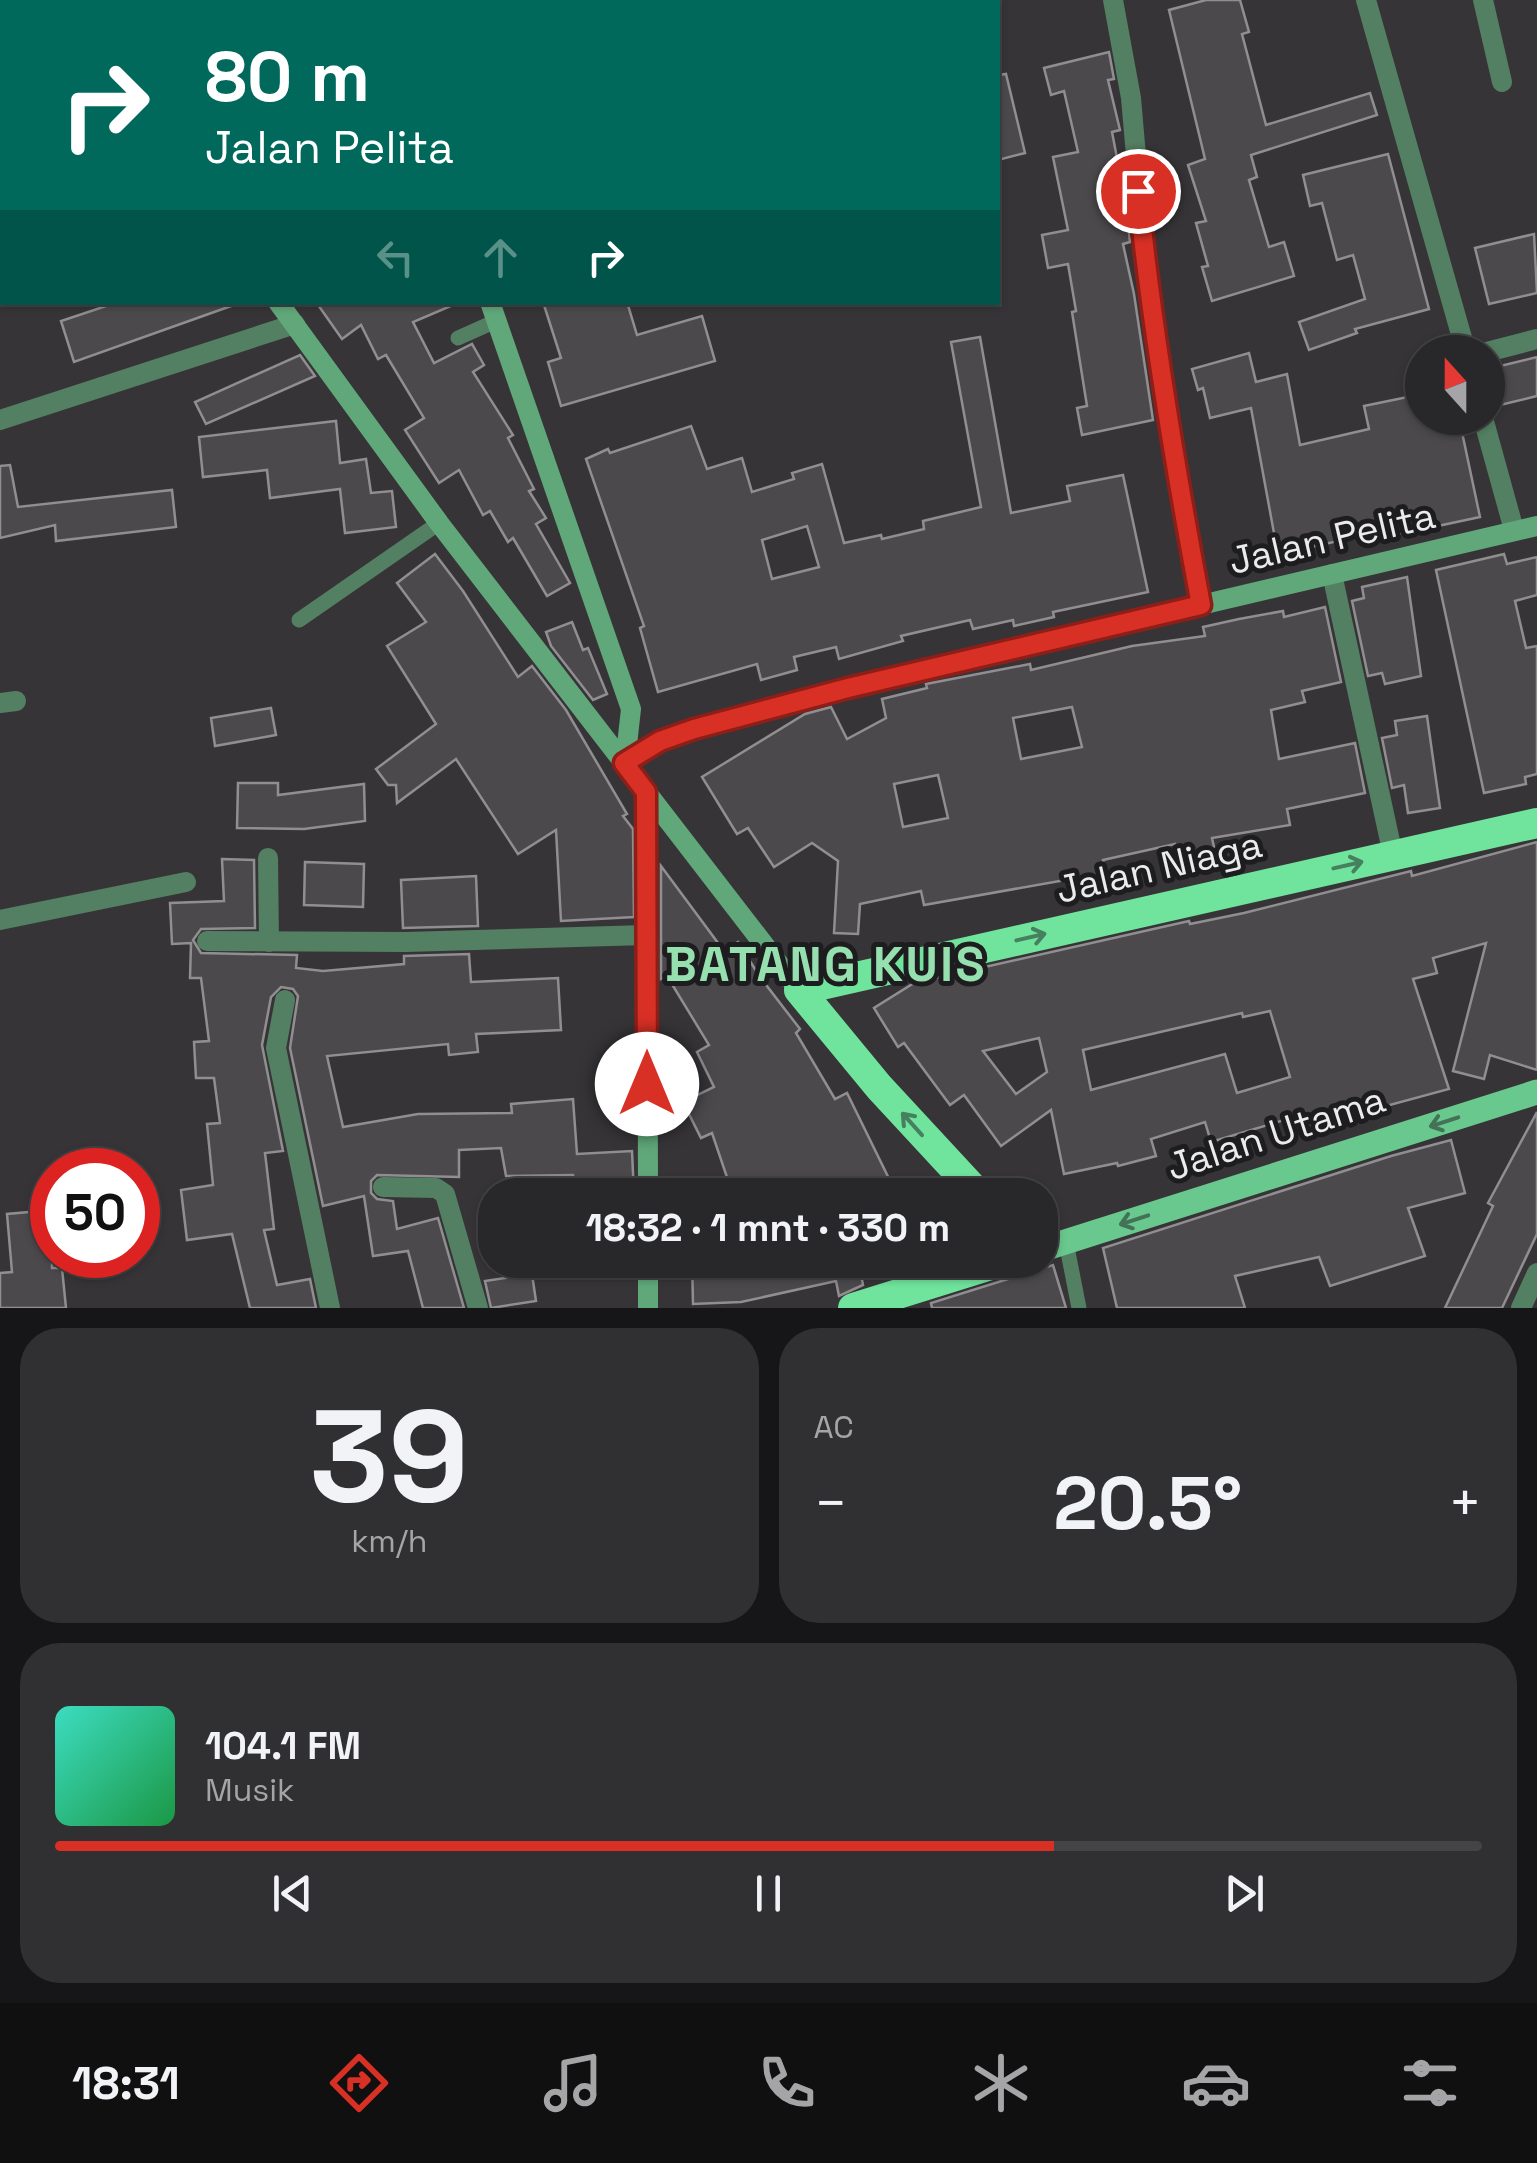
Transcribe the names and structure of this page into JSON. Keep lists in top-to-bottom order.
{
  "streets": {
    "highway": ["Jalan Niaga"],
    "main road": ["Jalan Utama"],
    "street": ["Jalan Pelita"]
  },
  "one_way": ["Jalan Niaga", "Jalan Utama"],
  "districts": ["BATANG KUIS"],
  "north": "top",
  "page": {
    "turn": ["80 m", "Jalan Pelita"],
    "limit": "50",
    "trip": "18:32 · 1 mnt · 330 m",
    "tile": [
      ["39", "km/h"],
      "AC"
    ],
    "heat": ["−", "20.5°", "+"],
    "song": ["104.1 FM", "Musik"],
    "tabs": "18:31"
  }
}
